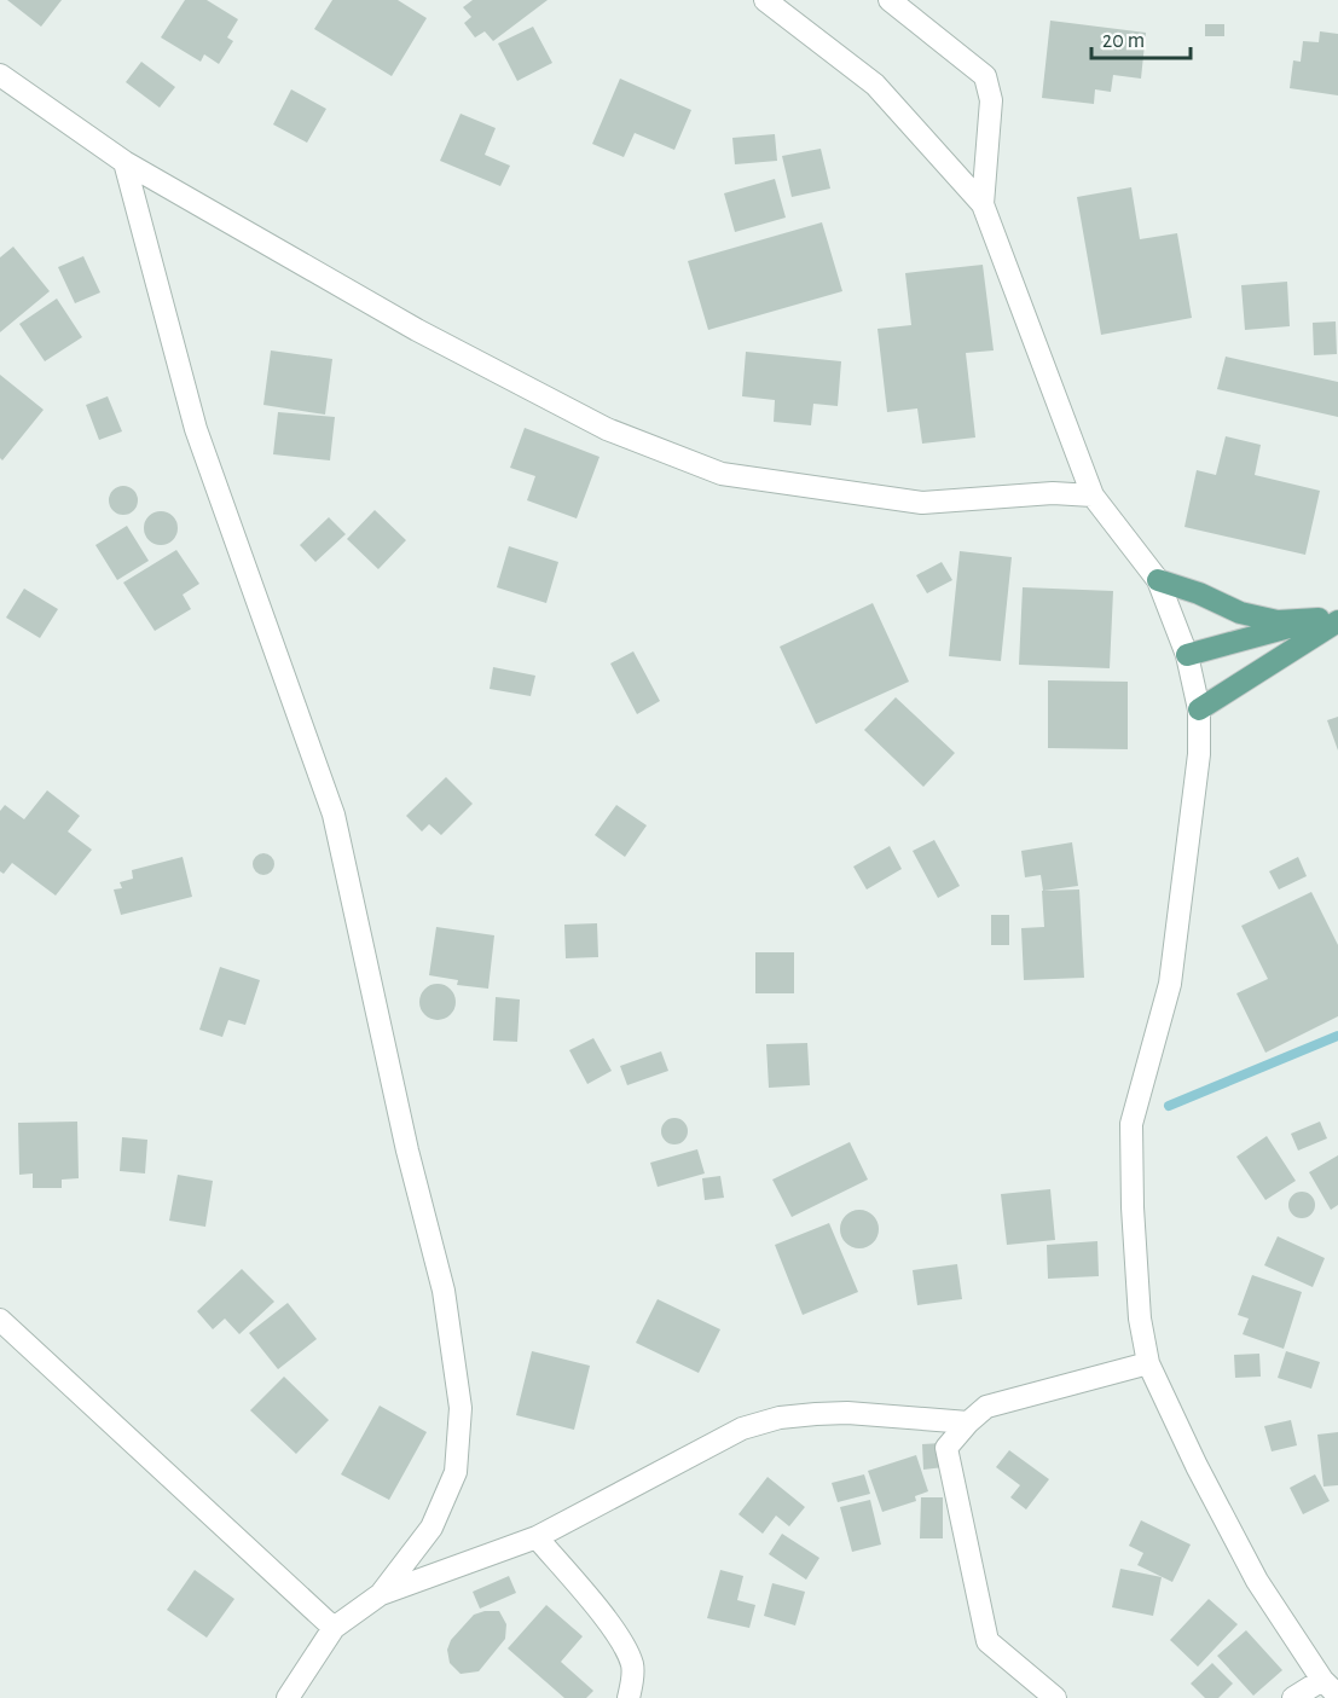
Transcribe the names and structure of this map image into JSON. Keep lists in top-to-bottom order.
{
  "scale_bar": "20 m"
}
